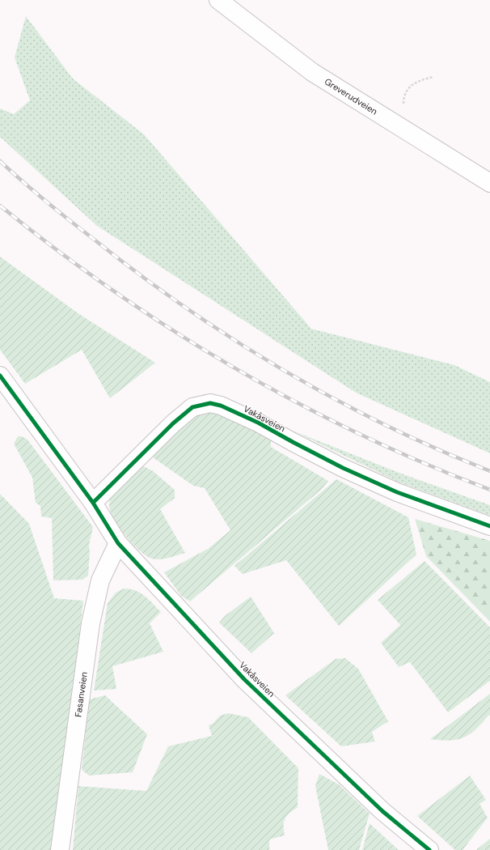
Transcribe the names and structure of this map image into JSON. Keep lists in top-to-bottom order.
{
  "streets": {
    "street": ["Greverudveien", "Vakåsveien", "Fasanveien"]
  },
  "crossings": [
    ["Vakåsveien", "Fasanveien"]
  ]
}
